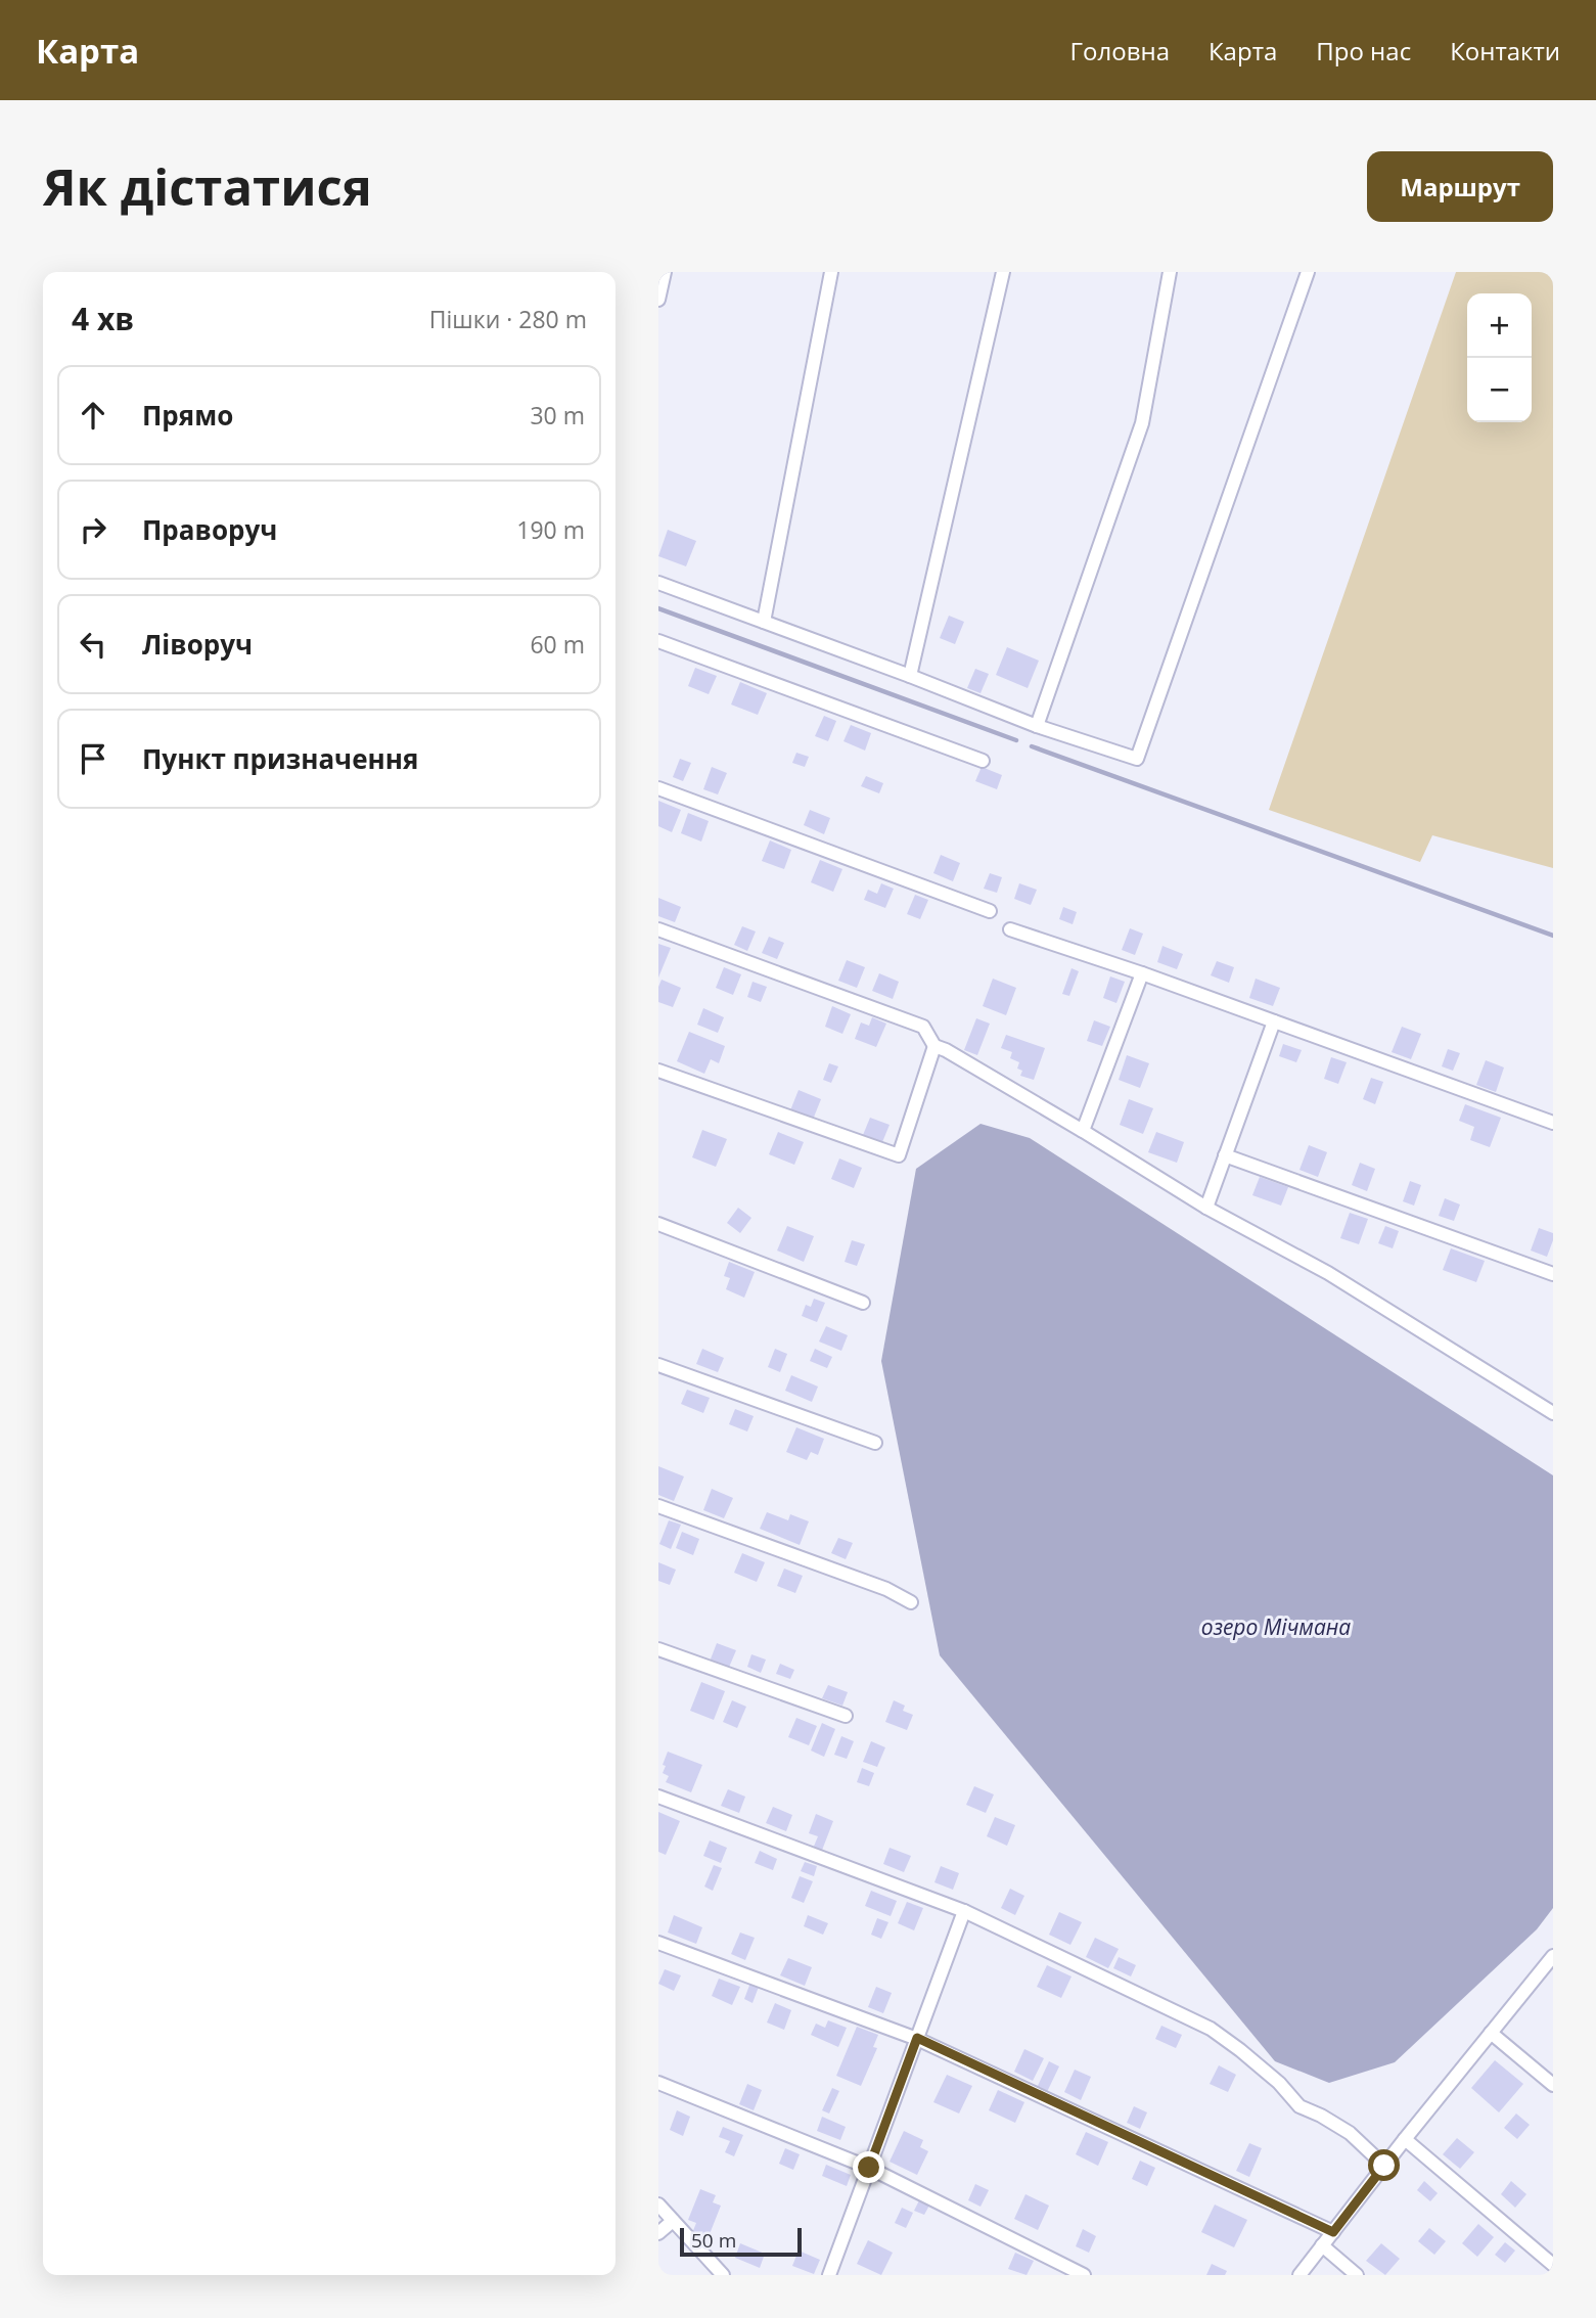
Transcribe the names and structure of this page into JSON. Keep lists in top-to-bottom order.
{
  "water": ["озеро Мічмана"],
  "scale_bar": "50 m",
  "page": {
    "header": "Карта",
    "nav": [
      "Головна",
      "Карта",
      "Про нас",
      "Контакти"
    ],
    "buttons": "Маршрут",
    "title": "Як дістатися",
    "heading": ["4 хв", "Пішки · 280 m"],
    "map_buttons": ["+", "−"],
    "list": [
      ["Прямо", "30 m"],
      ["Праворуч", "190 m"],
      ["Ліворуч", "60 m"],
      "Пункт призначення"
    ],
    "scale": "50 m"
  }
}
